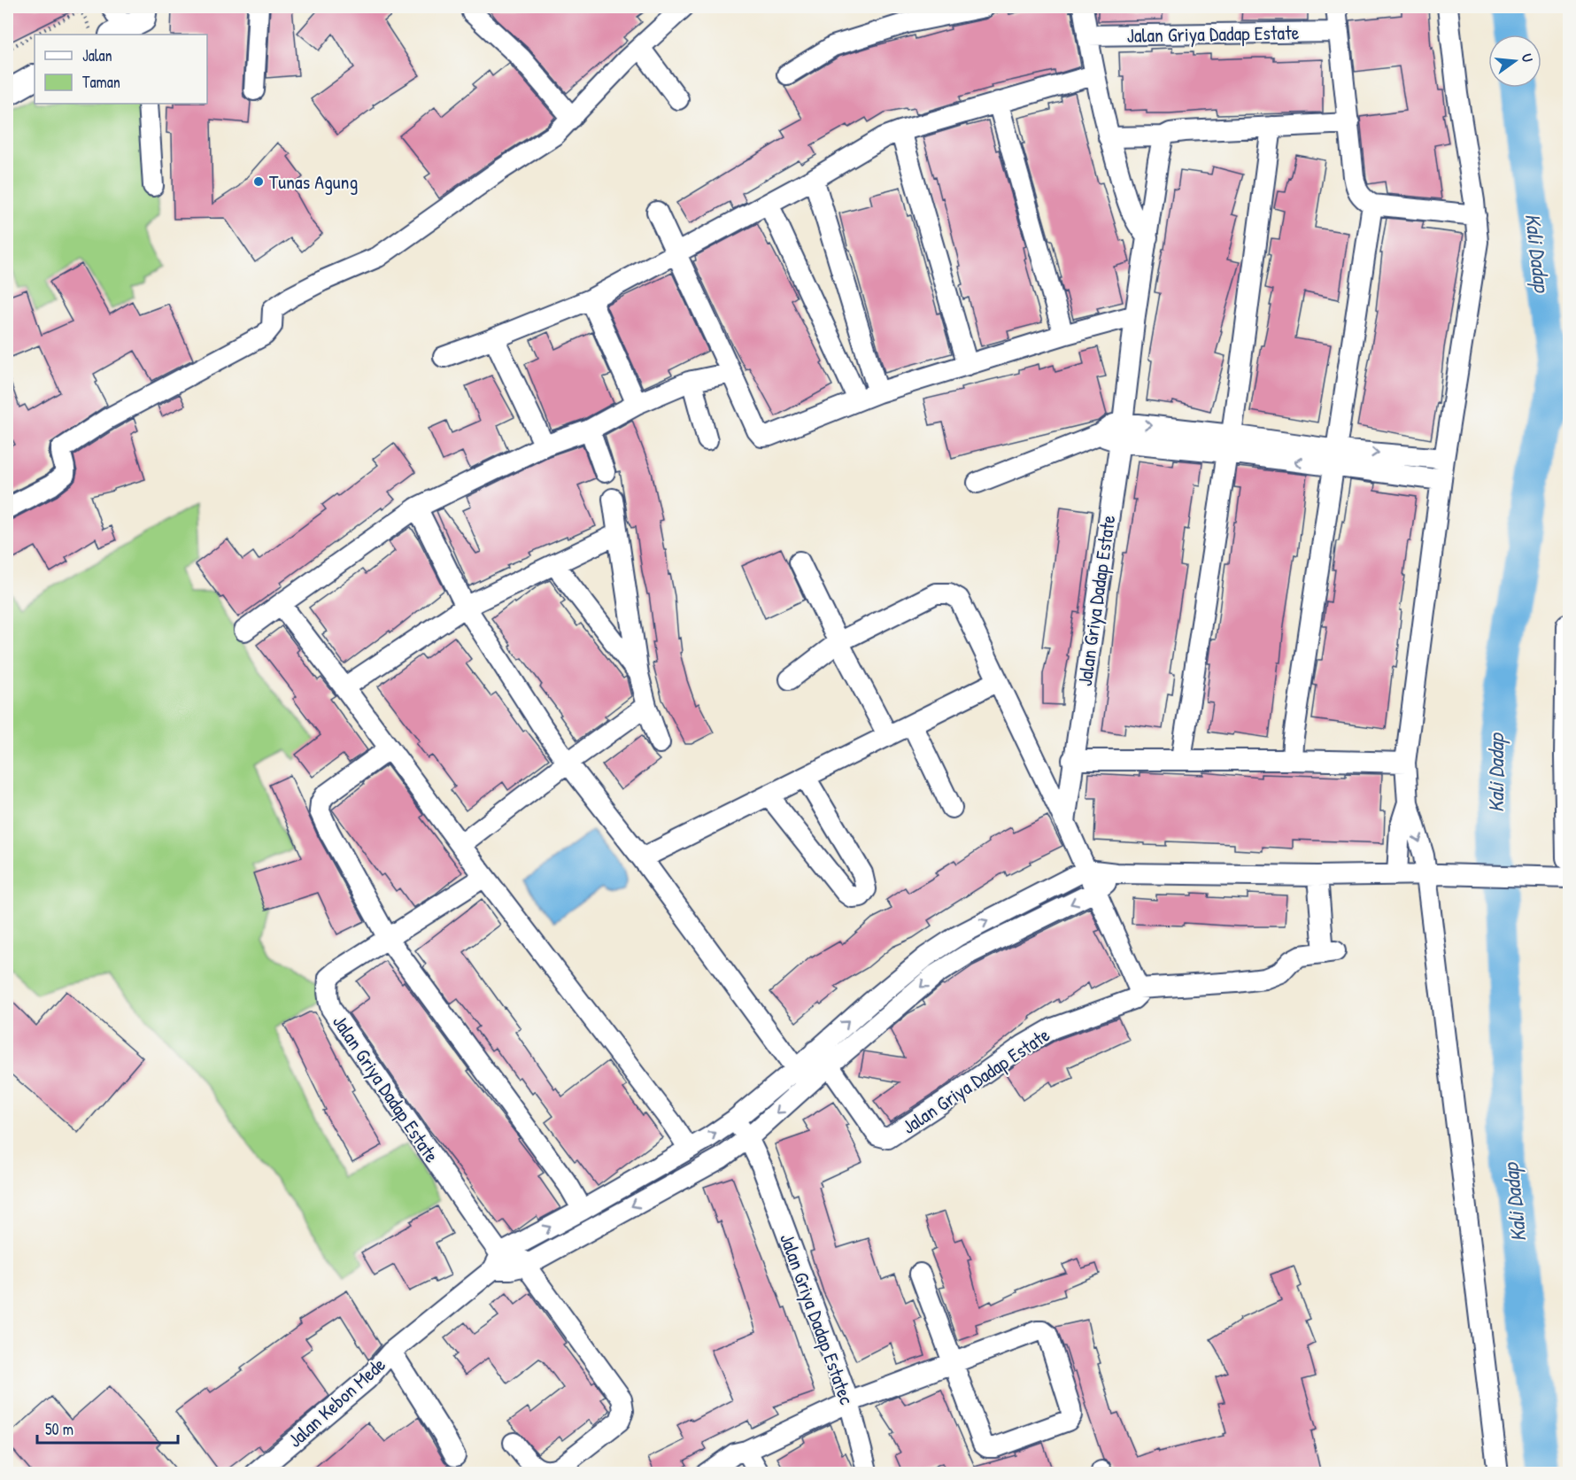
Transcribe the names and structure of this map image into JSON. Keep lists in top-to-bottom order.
{
  "streets": {
    "street": ["Jalan Griya Dadap Estate", "Jalan Griya Dadap Estatec", "Jalan Kebon Mede"]
  },
  "crossings": [
    ["Jalan Griya Dadap Estate", "Jalan Kebon Mede"]
  ],
  "water": ["Kali Dadap"],
  "places": ["Tunas Agung"],
  "legend": ["Jalan", "Taman"],
  "scale_bar": "50 m",
  "north": "right"
}
